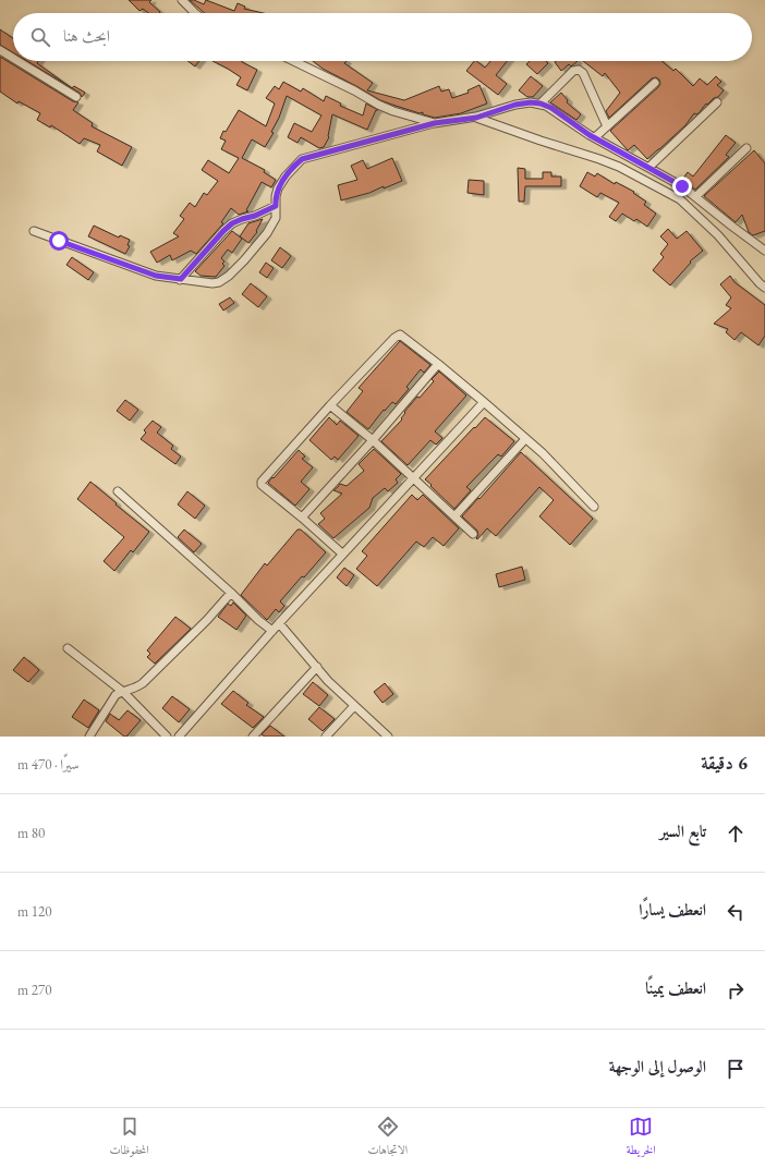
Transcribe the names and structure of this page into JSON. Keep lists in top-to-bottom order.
{
  "page": {
    "search": "ابحث هنا",
    "heading": ["6 دقيقة", "سيرًا · 470 m"],
    "list": [
      ["تابع السير", "80 m"],
      ["انعطف يسارًا", "120 m"],
      ["انعطف يمينًا", "270 m"],
      "الوصول إلى الوجهة"
    ],
    "nav": ["الخريطة", "الاتجاهات", "المحفوظات"]
  }
}
